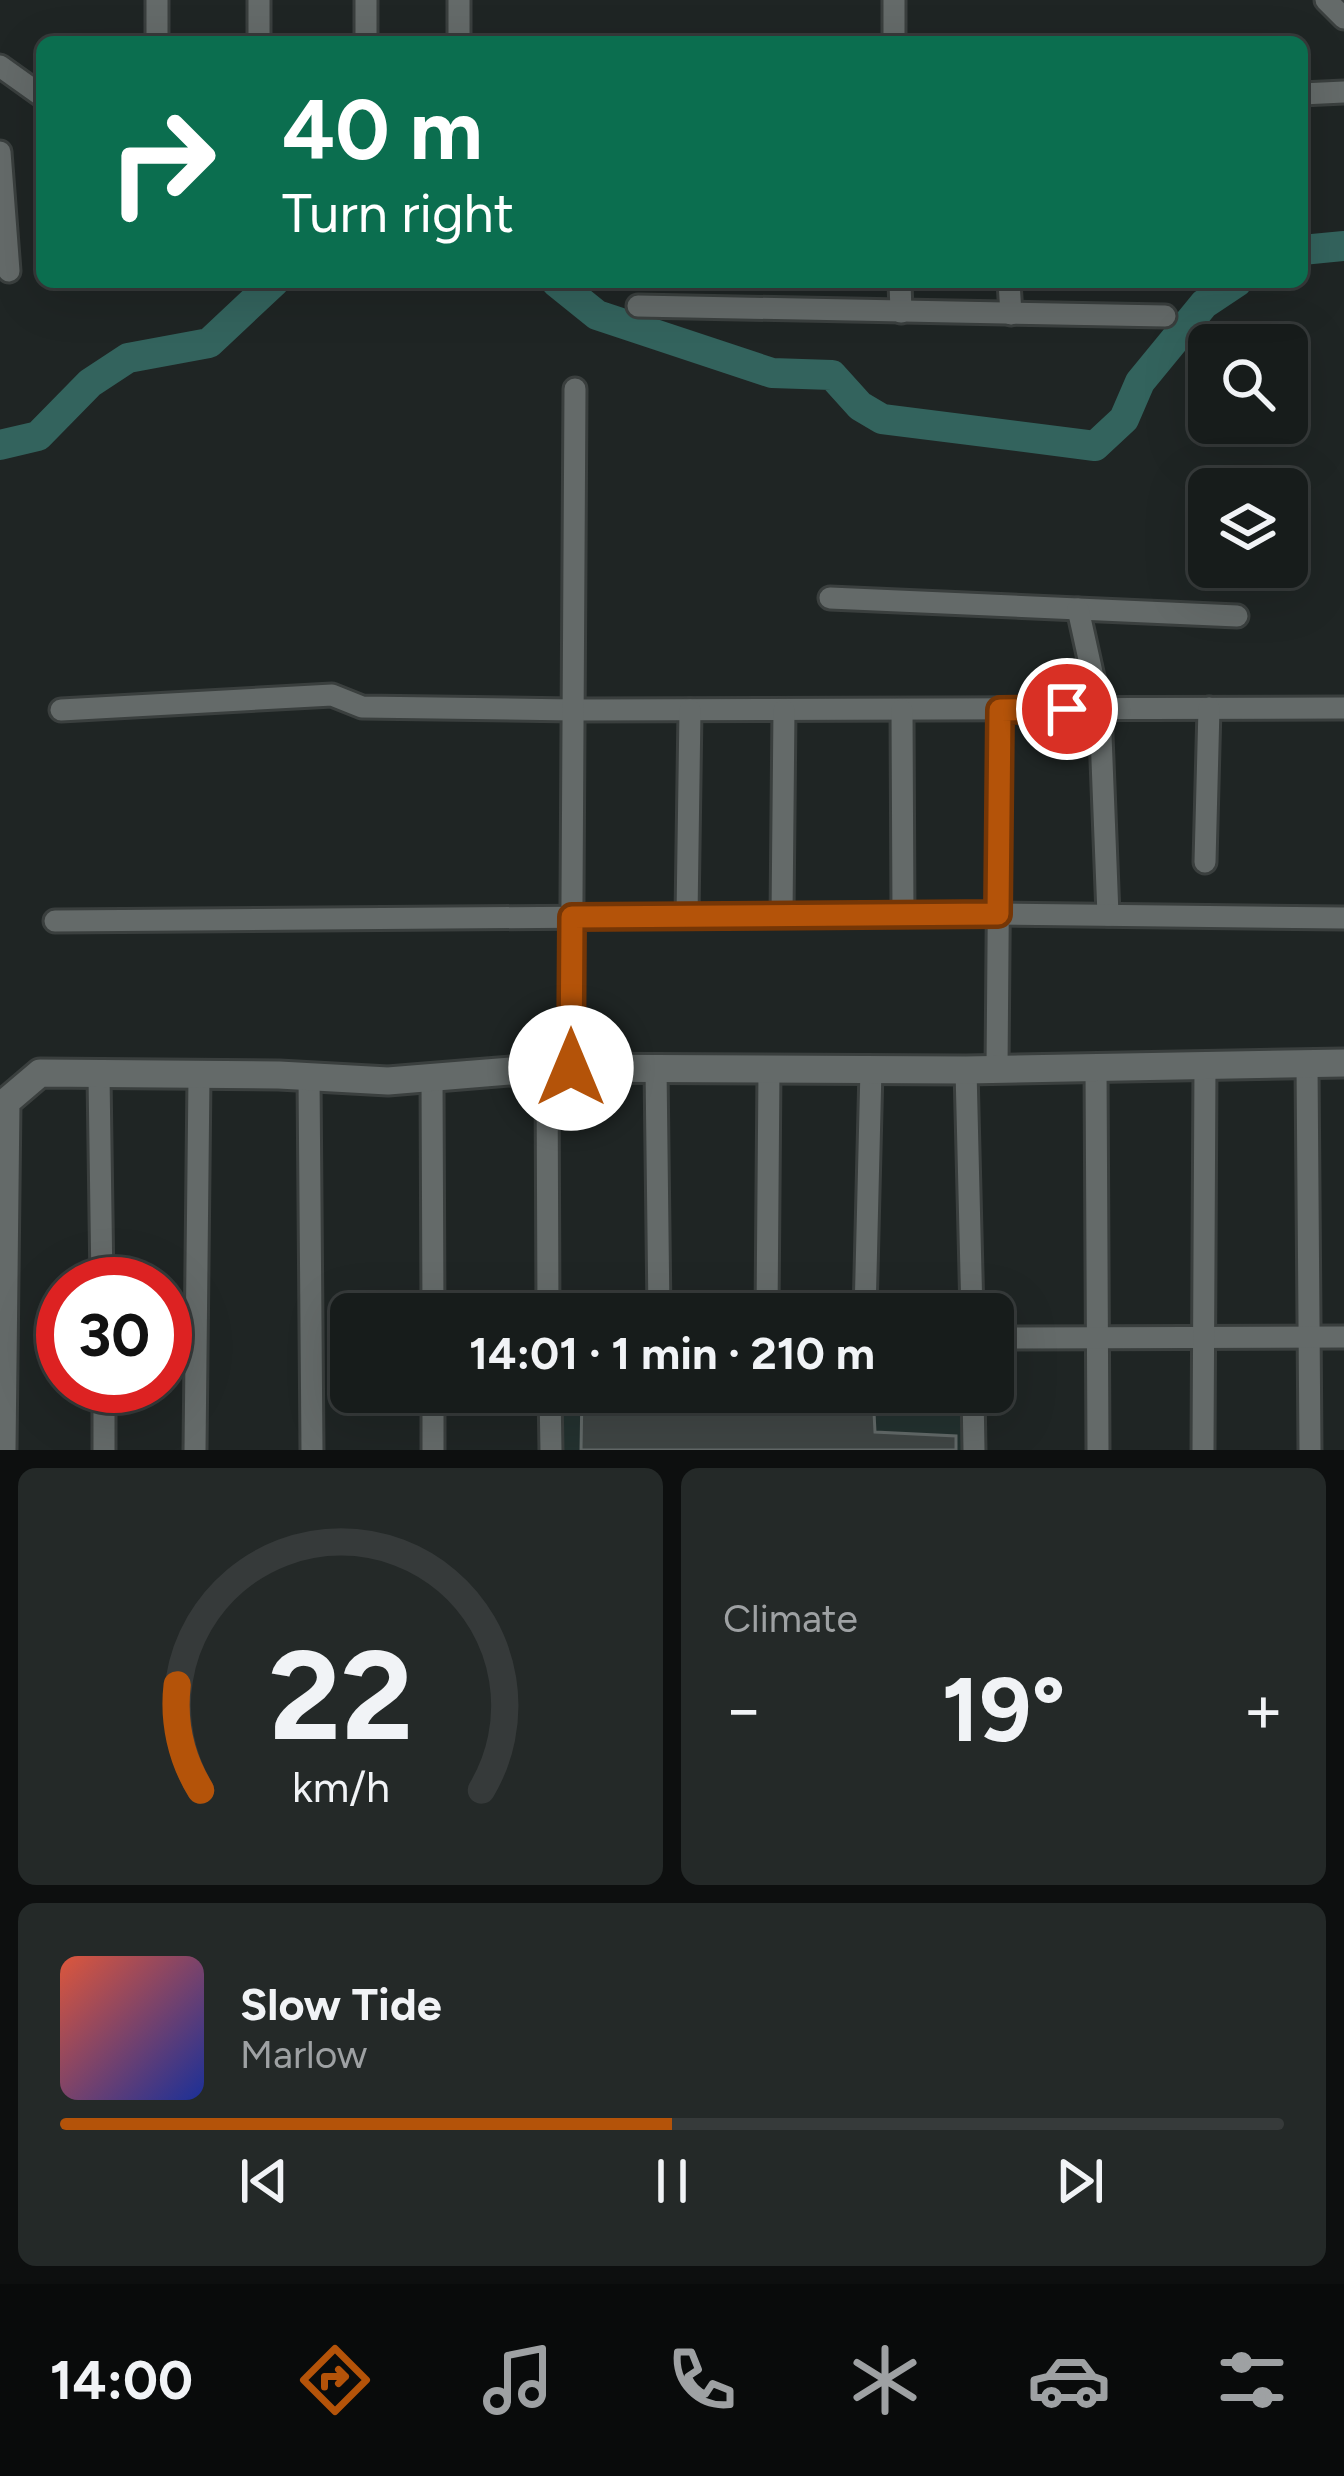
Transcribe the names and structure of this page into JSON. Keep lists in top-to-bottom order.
{
  "page": {
    "turn": ["40 m", "Turn right"],
    "limit": "30",
    "trip": "14:01 · 1 min · 210 m",
    "tile": "Climate",
    "heat": ["−", "19°", "+"],
    "song": ["Slow Tide", "Marlow"],
    "tabs": "14:00",
    "gauge": ["22", "km/h"]
  }
}
